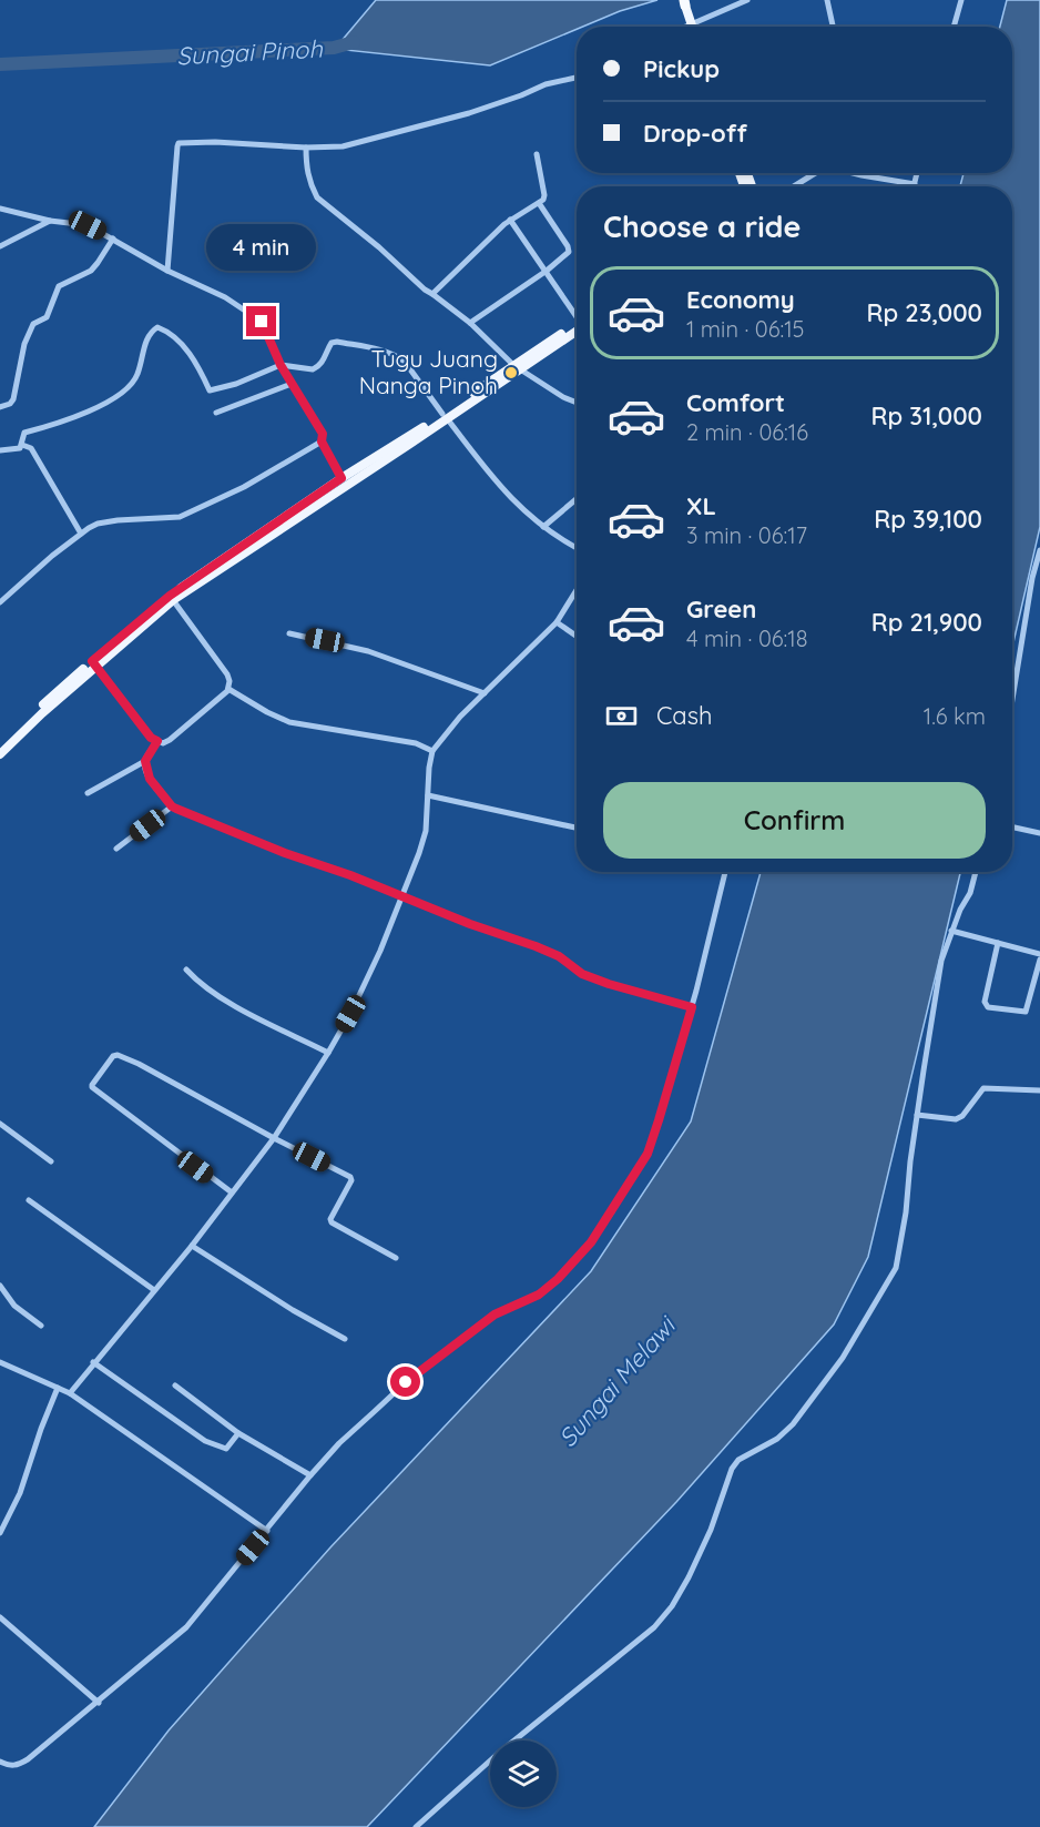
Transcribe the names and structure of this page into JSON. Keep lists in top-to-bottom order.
{
  "water": ["Sungai Pinoh", "Sungai Melawi"],
  "places": ["Tugu Juang Nanga Pinoh"],
  "page": {
    "banner": ["Pickup", "Drop-off"],
    "heading": "Choose a ride",
    "bubble": "4 min",
    "list": [
      {
        "name": "Economy",
        "note": "1 min · 06:15",
        "value": "Rp 23,000"
      },
      {
        "name": "Comfort",
        "note": "2 min · 06:16",
        "value": "Rp 31,000"
      },
      {
        "name": "XL",
        "note": "3 min · 06:17",
        "value": "Rp 39,100"
      },
      {
        "name": "Green",
        "note": "4 min · 06:18",
        "value": "Rp 21,900"
      }
    ],
    "pay": ["Cash", "1.6 km"],
    "buttons": "Confirm"
  }
}
